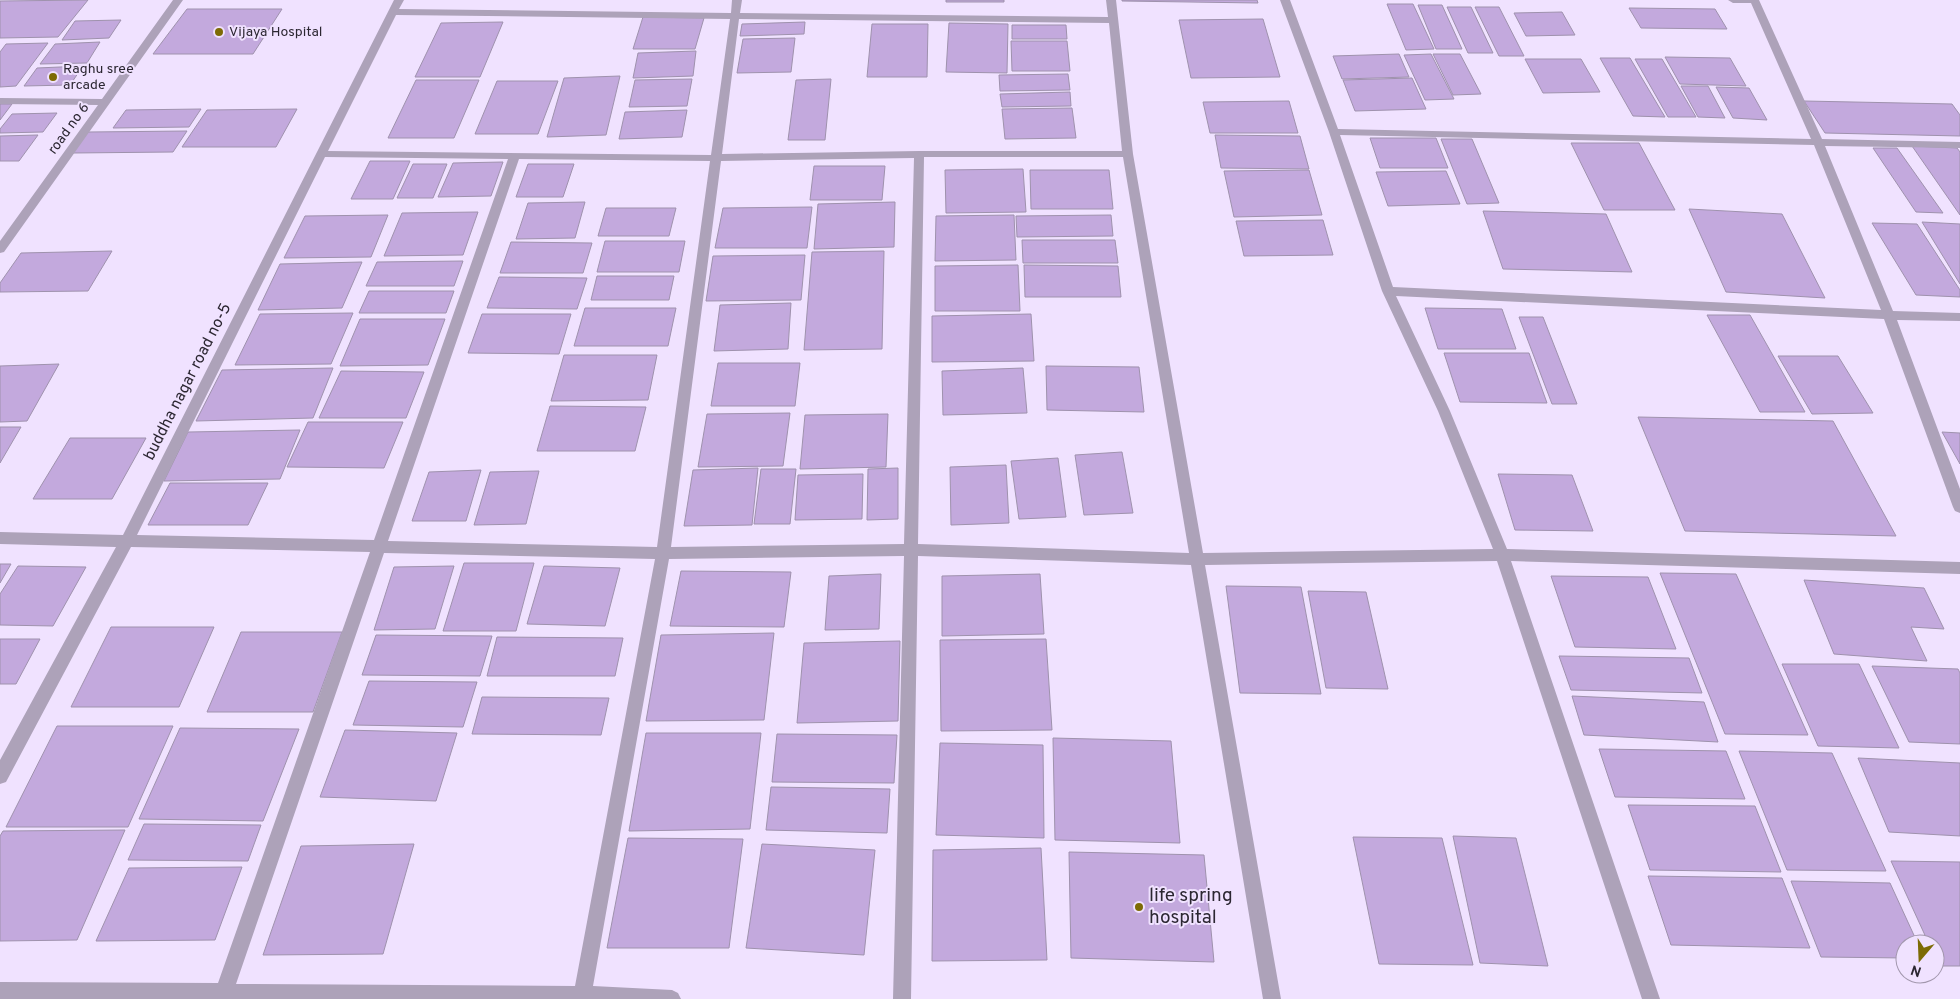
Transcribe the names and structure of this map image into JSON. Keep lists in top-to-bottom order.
{
  "streets": {
    "street": ["road no 6", "buddha nagar road no-5"]
  },
  "places": ["Vijaya Hospital", "Raghu sree arcade", "life spring hospital"],
  "north": "bottom"
}
